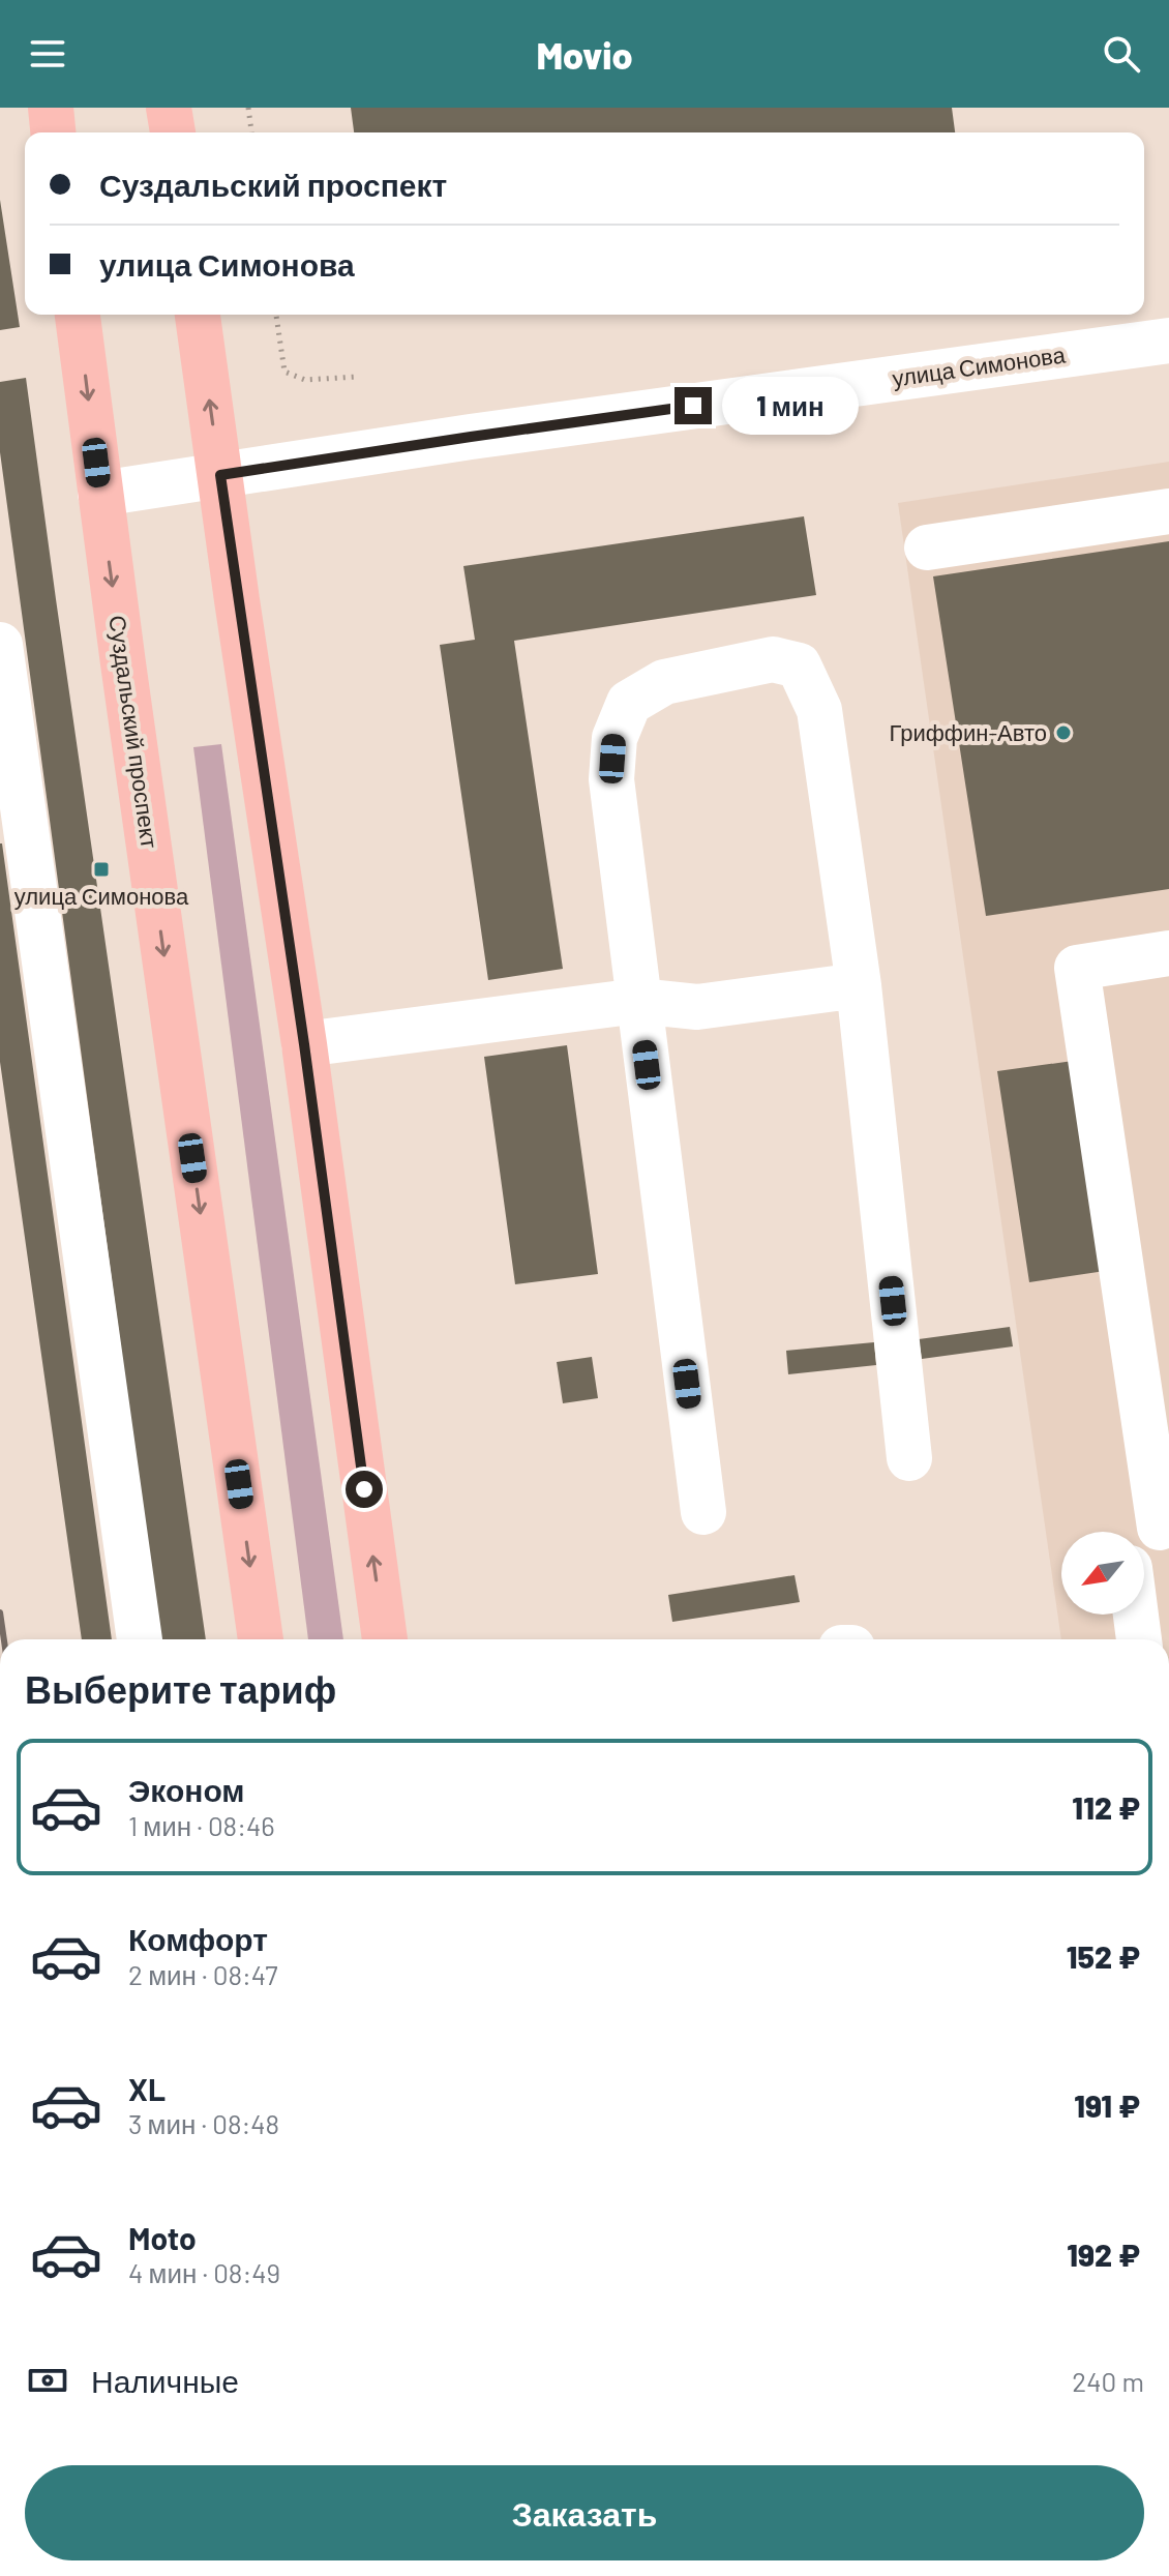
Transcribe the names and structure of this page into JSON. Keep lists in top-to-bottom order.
{
  "streets": {
    "main road": ["Суздальский проспект"],
    "street": ["улица Симонова"]
  },
  "crossings": [
    ["улица Симонова", "Суздальский проспект"]
  ],
  "places": {
    "other": ["Гриффин-Авто"],
    "transit": ["улица Симонова"]
  },
  "north": "bottom left",
  "page": {
    "header": "Movio",
    "banner": ["Суздальский проспект", "улица Симонова"],
    "bubble": "1 мин",
    "heading": "Выберите тариф",
    "list": [
      {
        "name": "Эконом",
        "note": "1 мин · 08:46",
        "value": "112 ₽"
      },
      {
        "name": "Комфорт",
        "note": "2 мин · 08:47",
        "value": "152 ₽"
      },
      {
        "name": "XL",
        "note": "3 мин · 08:48",
        "value": "191 ₽"
      },
      {
        "name": "Moto",
        "note": "4 мин · 08:49",
        "value": "192 ₽"
      }
    ],
    "pay": ["Наличные", "240 m"],
    "buttons": "Заказать"
  }
}
